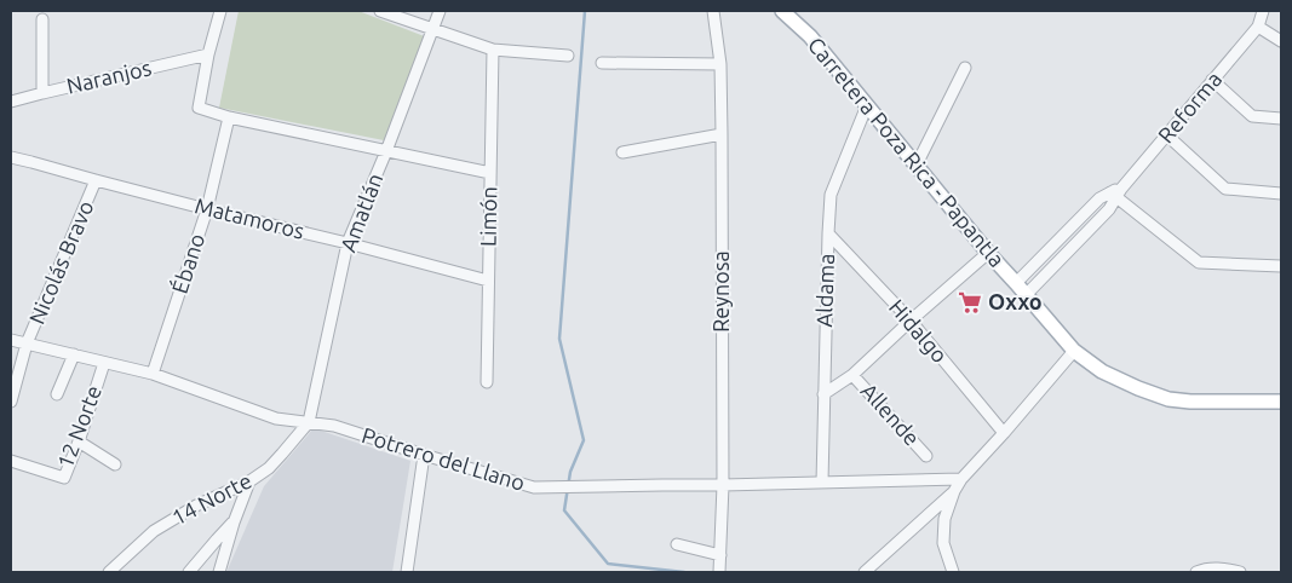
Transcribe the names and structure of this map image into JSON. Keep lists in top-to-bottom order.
{
  "streets": {
    "main road": ["Carretera Poza Rica - Papantla"],
    "street": [
      "Naranjos",
      "Reforma",
      "Amatlán",
      "Limón",
      "Matamoros",
      "Nicolás Bravo",
      "Ébano",
      "Aldama",
      "Reynosa",
      "Hidalgo",
      "Allende",
      "12 Norte",
      "Potrero del Llano",
      "14 Norte"
    ]
  },
  "crossings": [
    ["Reforma", "Carretera Poza Rica - Papantla"],
    ["Carretera Poza Rica - Papantla", "Aldama"],
    ["Amatlán", "Matamoros"],
    ["Amatlán", "Potrero del Llano"],
    ["Amatlán", "14 Norte"],
    ["Limón", "Matamoros"],
    ["Matamoros", "Nicolás Bravo"],
    ["Matamoros", "Ébano"],
    ["Nicolás Bravo", "Potrero del Llano"],
    ["Ébano", "Potrero del Llano"],
    ["Aldama", "Hidalgo"],
    ["Aldama", "Potrero del Llano"],
    ["Reynosa", "Potrero del Llano"],
    ["12 Norte", "Potrero del Llano"],
    ["Potrero del Llano", "14 Norte"]
  ],
  "places": {
    "supermarket": ["Oxxo"]
  }
}
